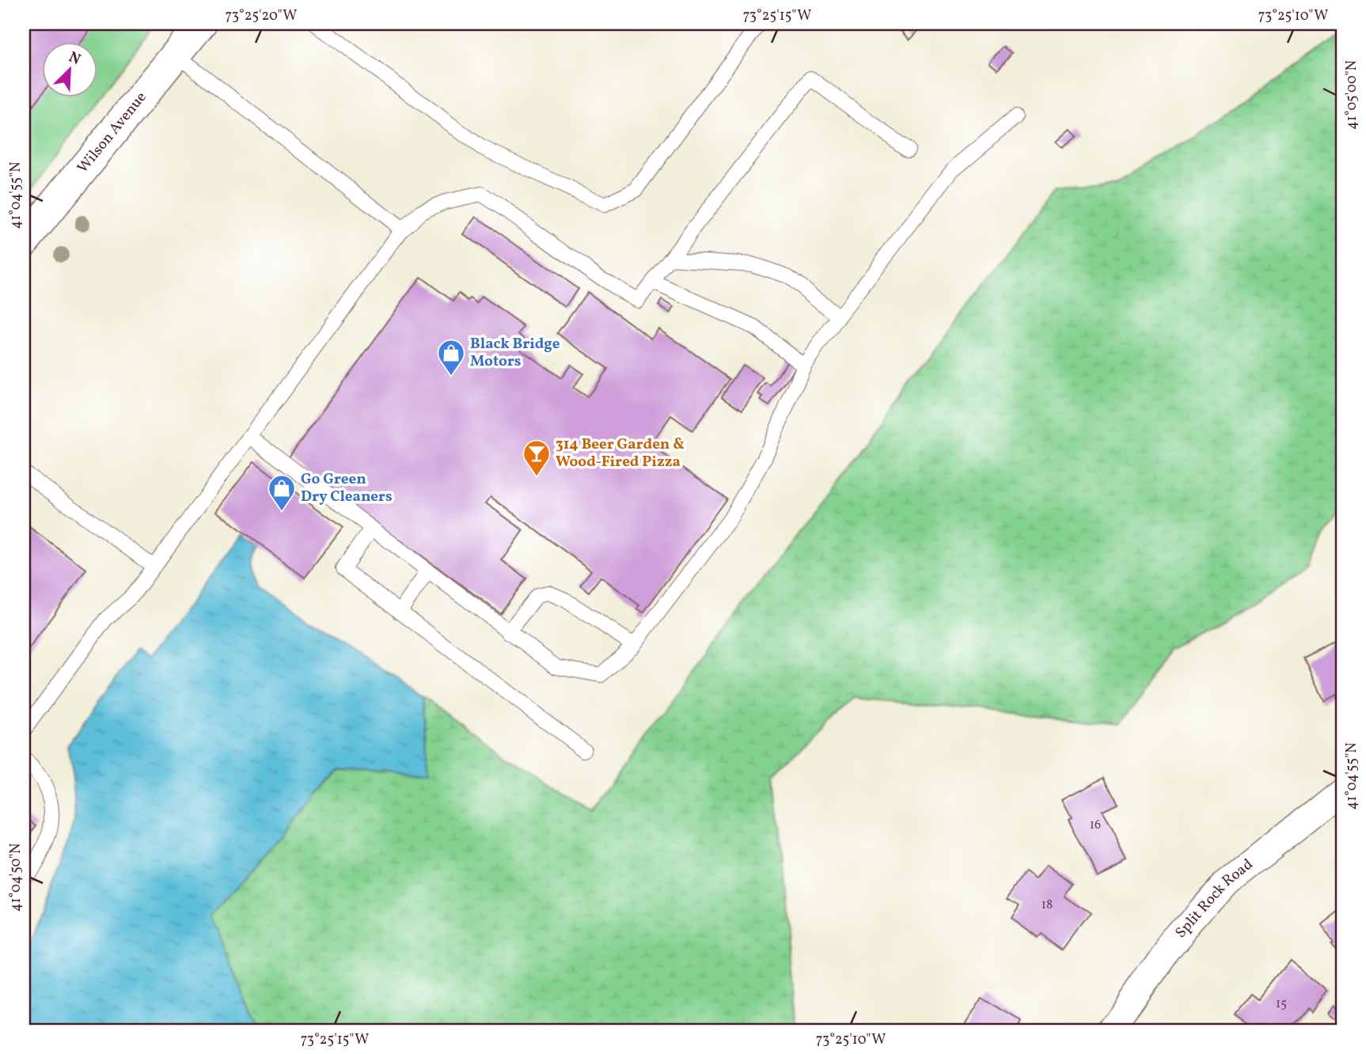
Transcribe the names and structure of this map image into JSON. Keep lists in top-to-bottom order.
{
  "streets": {
    "main road": ["Wilson Avenue"],
    "street": ["Split Rock Road"]
  },
  "places": {
    "shop": ["Black Bridge Motors", "Go Green Dry Cleaners"],
    "bar": ["314 Beer Garden & Wood-Fired Pizza"]
  },
  "house_numbers": ["16", "18", "15"],
  "north": "top right",
  "coordinates": [
    "73°25'20\"W",
    "73°25'15\"W",
    "73°25'10\"W",
    "41°05'00\"N",
    "41°04'55\"N",
    "41°04'50\"N"
  ]
}
